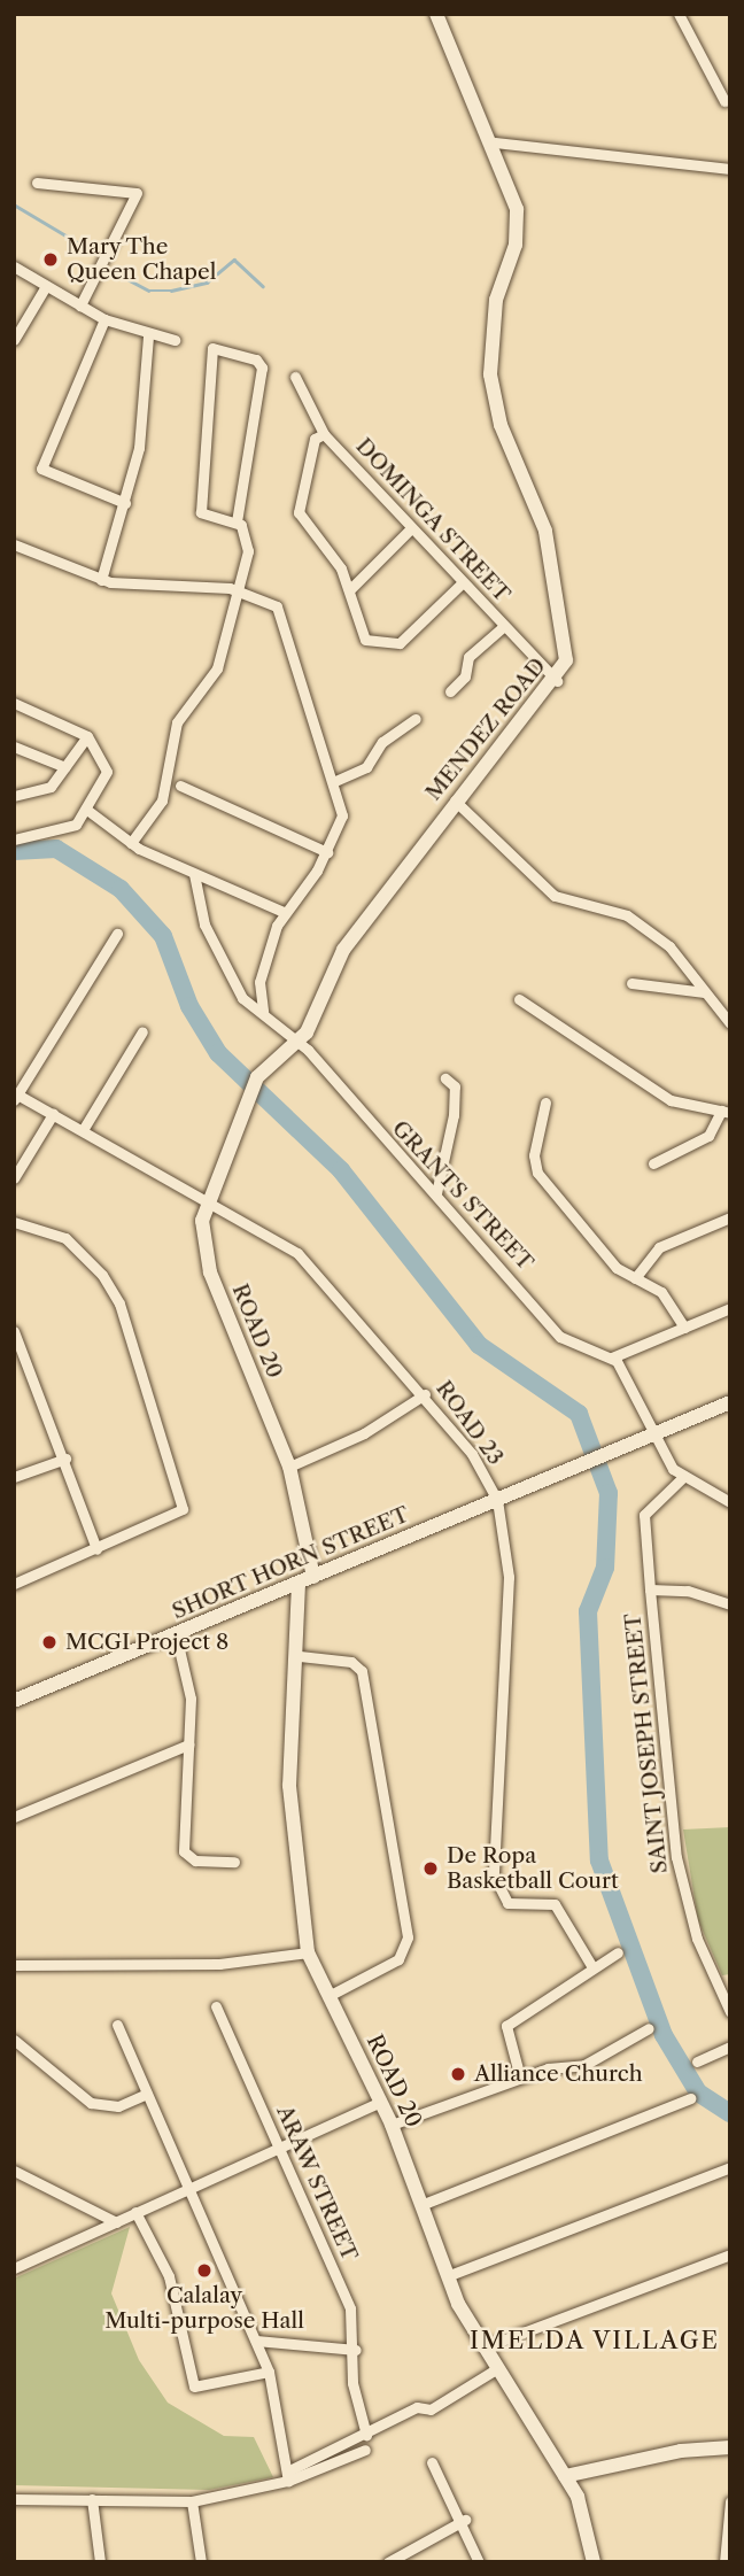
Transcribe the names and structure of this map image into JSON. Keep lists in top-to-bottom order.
{
  "streets": {
    "street": [
      "DOMINGA STREET",
      "MENDEZ ROAD",
      "GRANTS STREET",
      "ROAD 20",
      "ROAD 23",
      "SHORT HORN STREET",
      "SAINT JOSEPH STREET",
      "ARAW STREET"
    ]
  },
  "crossings": [
    ["DOMINGA STREET", "MENDEZ ROAD"],
    ["MENDEZ ROAD", "GRANTS STREET"],
    ["MENDEZ ROAD", "ROAD 20"],
    ["ROAD 20", "ROAD 23"],
    ["ROAD 20", "SHORT HORN STREET"],
    ["ROAD 23", "SHORT HORN STREET"]
  ],
  "districts": ["IMELDA VILLAGE"],
  "places": [
    "Mary The Queen Chapel",
    "MCGI Project 8",
    "De Ropa Basketball Court",
    "Alliance Church",
    "Calalay Multi-purpose Hall"
  ]
}
